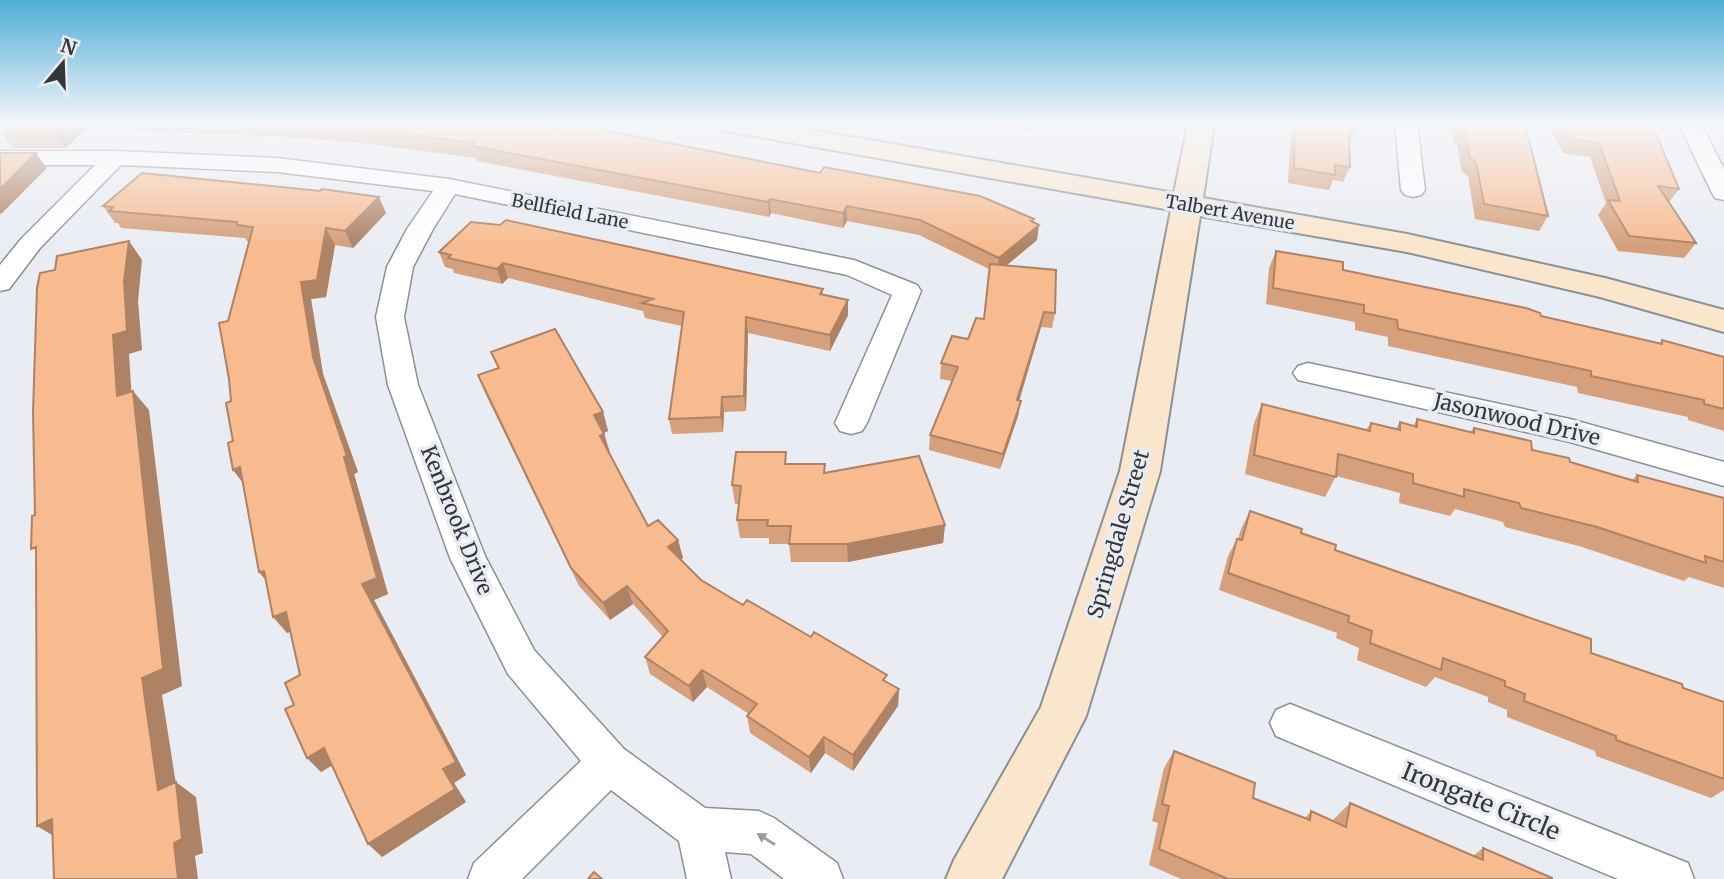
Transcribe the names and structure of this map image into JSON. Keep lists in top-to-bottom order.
{
  "streets": {
    "street": [
      "Bellfield Lane",
      "Talbert Avenue",
      "Jasonwood Drive",
      "Kenbrook Drive",
      "Springdale Street",
      "Irongate Circle"
    ]
  },
  "crossings": [
    ["Bellfield Lane", "Kenbrook Drive"],
    ["Talbert Avenue", "Springdale Street"]
  ],
  "north": "top"
}
